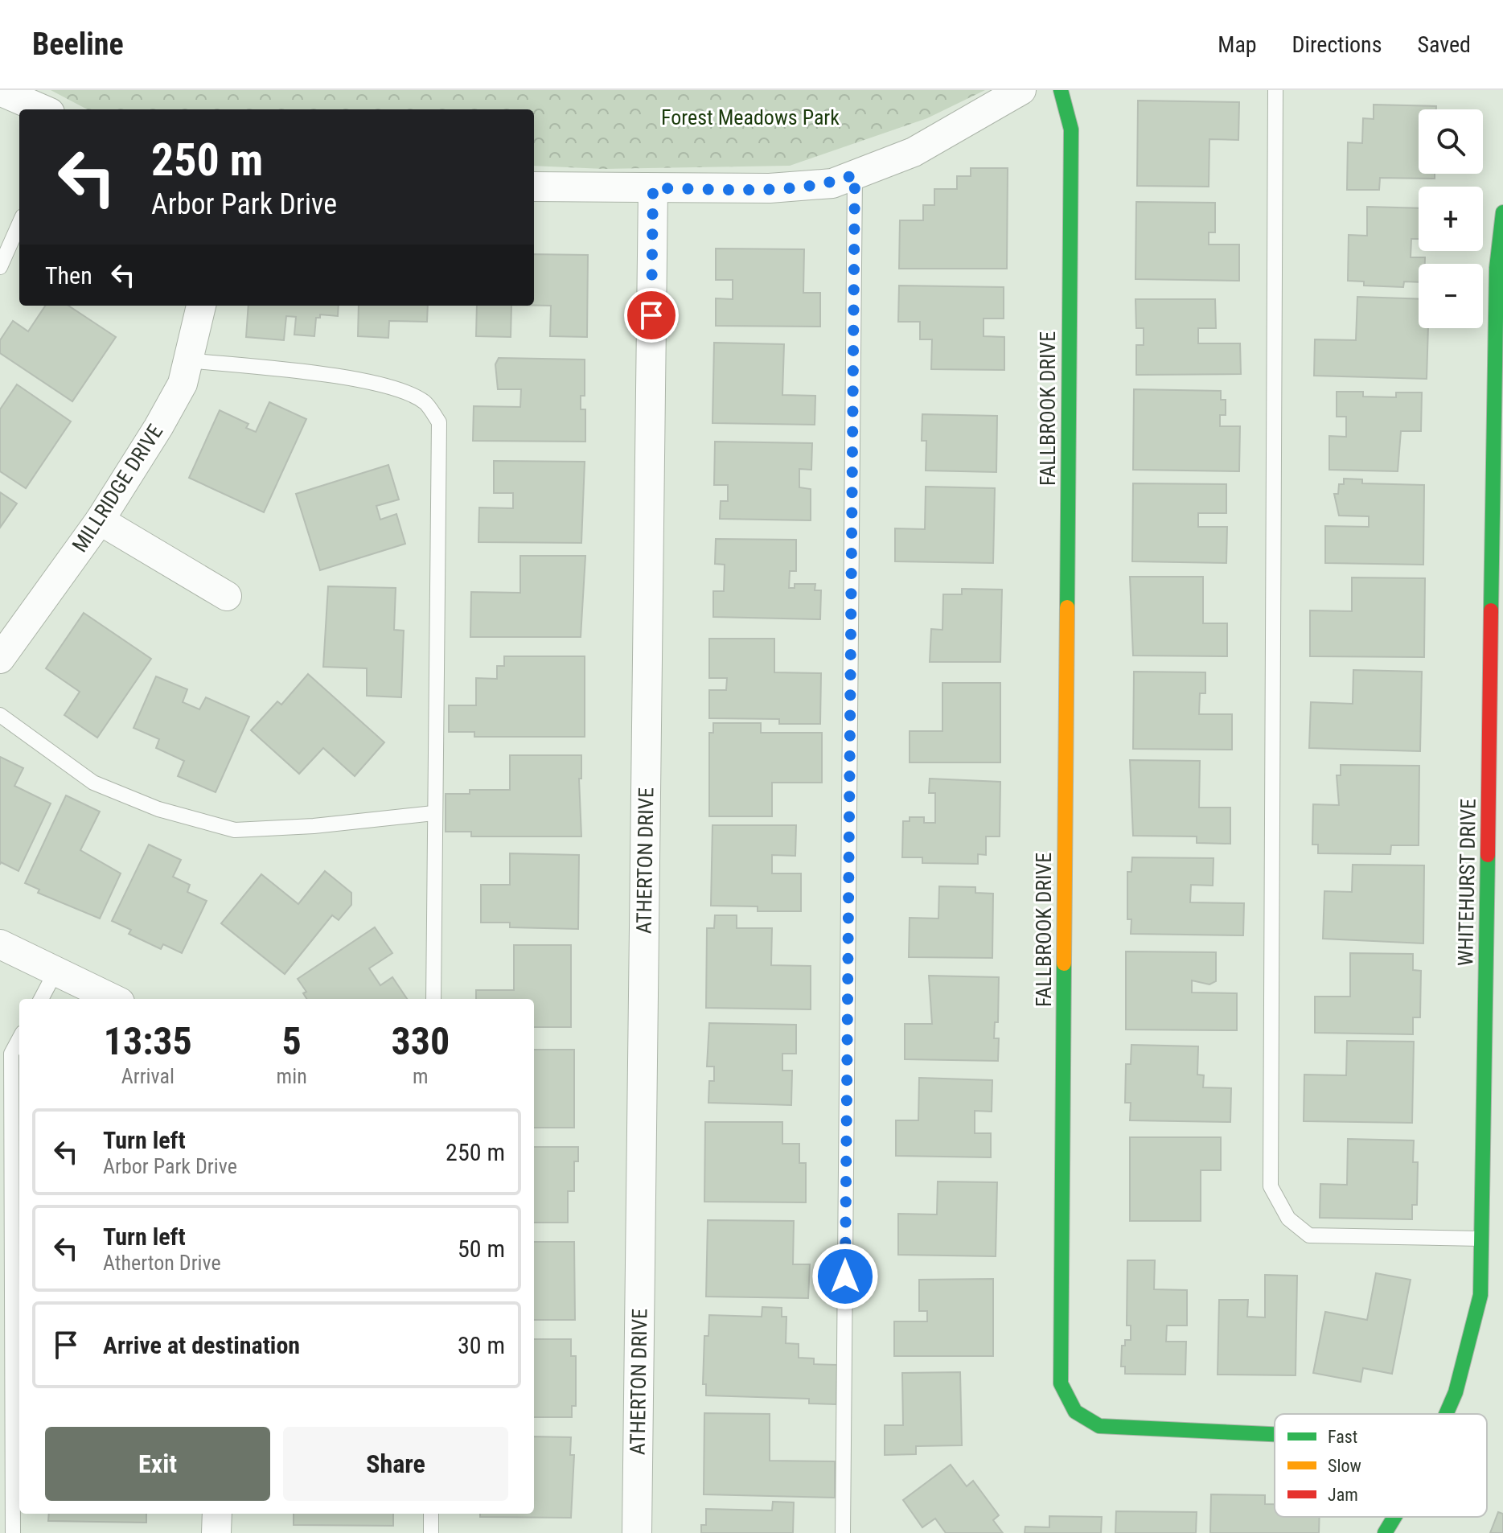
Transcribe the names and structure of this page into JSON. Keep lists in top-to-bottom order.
{
  "streets": {
    "street": [
      "FALLBROOK DRIVE",
      "MILLRIDGE DRIVE",
      "ATHERTON DRIVE",
      "WHITEHURST DRIVE"
    ]
  },
  "parks": ["Forest Meadows Park"],
  "legend": ["Fast", "Slow", "Jam"],
  "page": {
    "header": "Beeline",
    "nav": ["Map", "Directions", "Saved"],
    "map_buttons": ["+", "−"],
    "turn": ["250 m", "Arbor Park Drive"],
    "then": "Then",
    "eta": [
      "13:35",
      "Arrival",
      "5",
      "min",
      "330",
      "m"
    ],
    "list": [
      {
        "name": "Turn left",
        "note": "Arbor Park Drive",
        "value": "250 m"
      },
      {
        "name": "Turn left",
        "note": "Atherton Drive",
        "value": "50 m"
      },
      {
        "name": "Arrive at destination",
        "value": "30 m"
      }
    ],
    "buttons": ["Exit", "Share"]
  }
}
